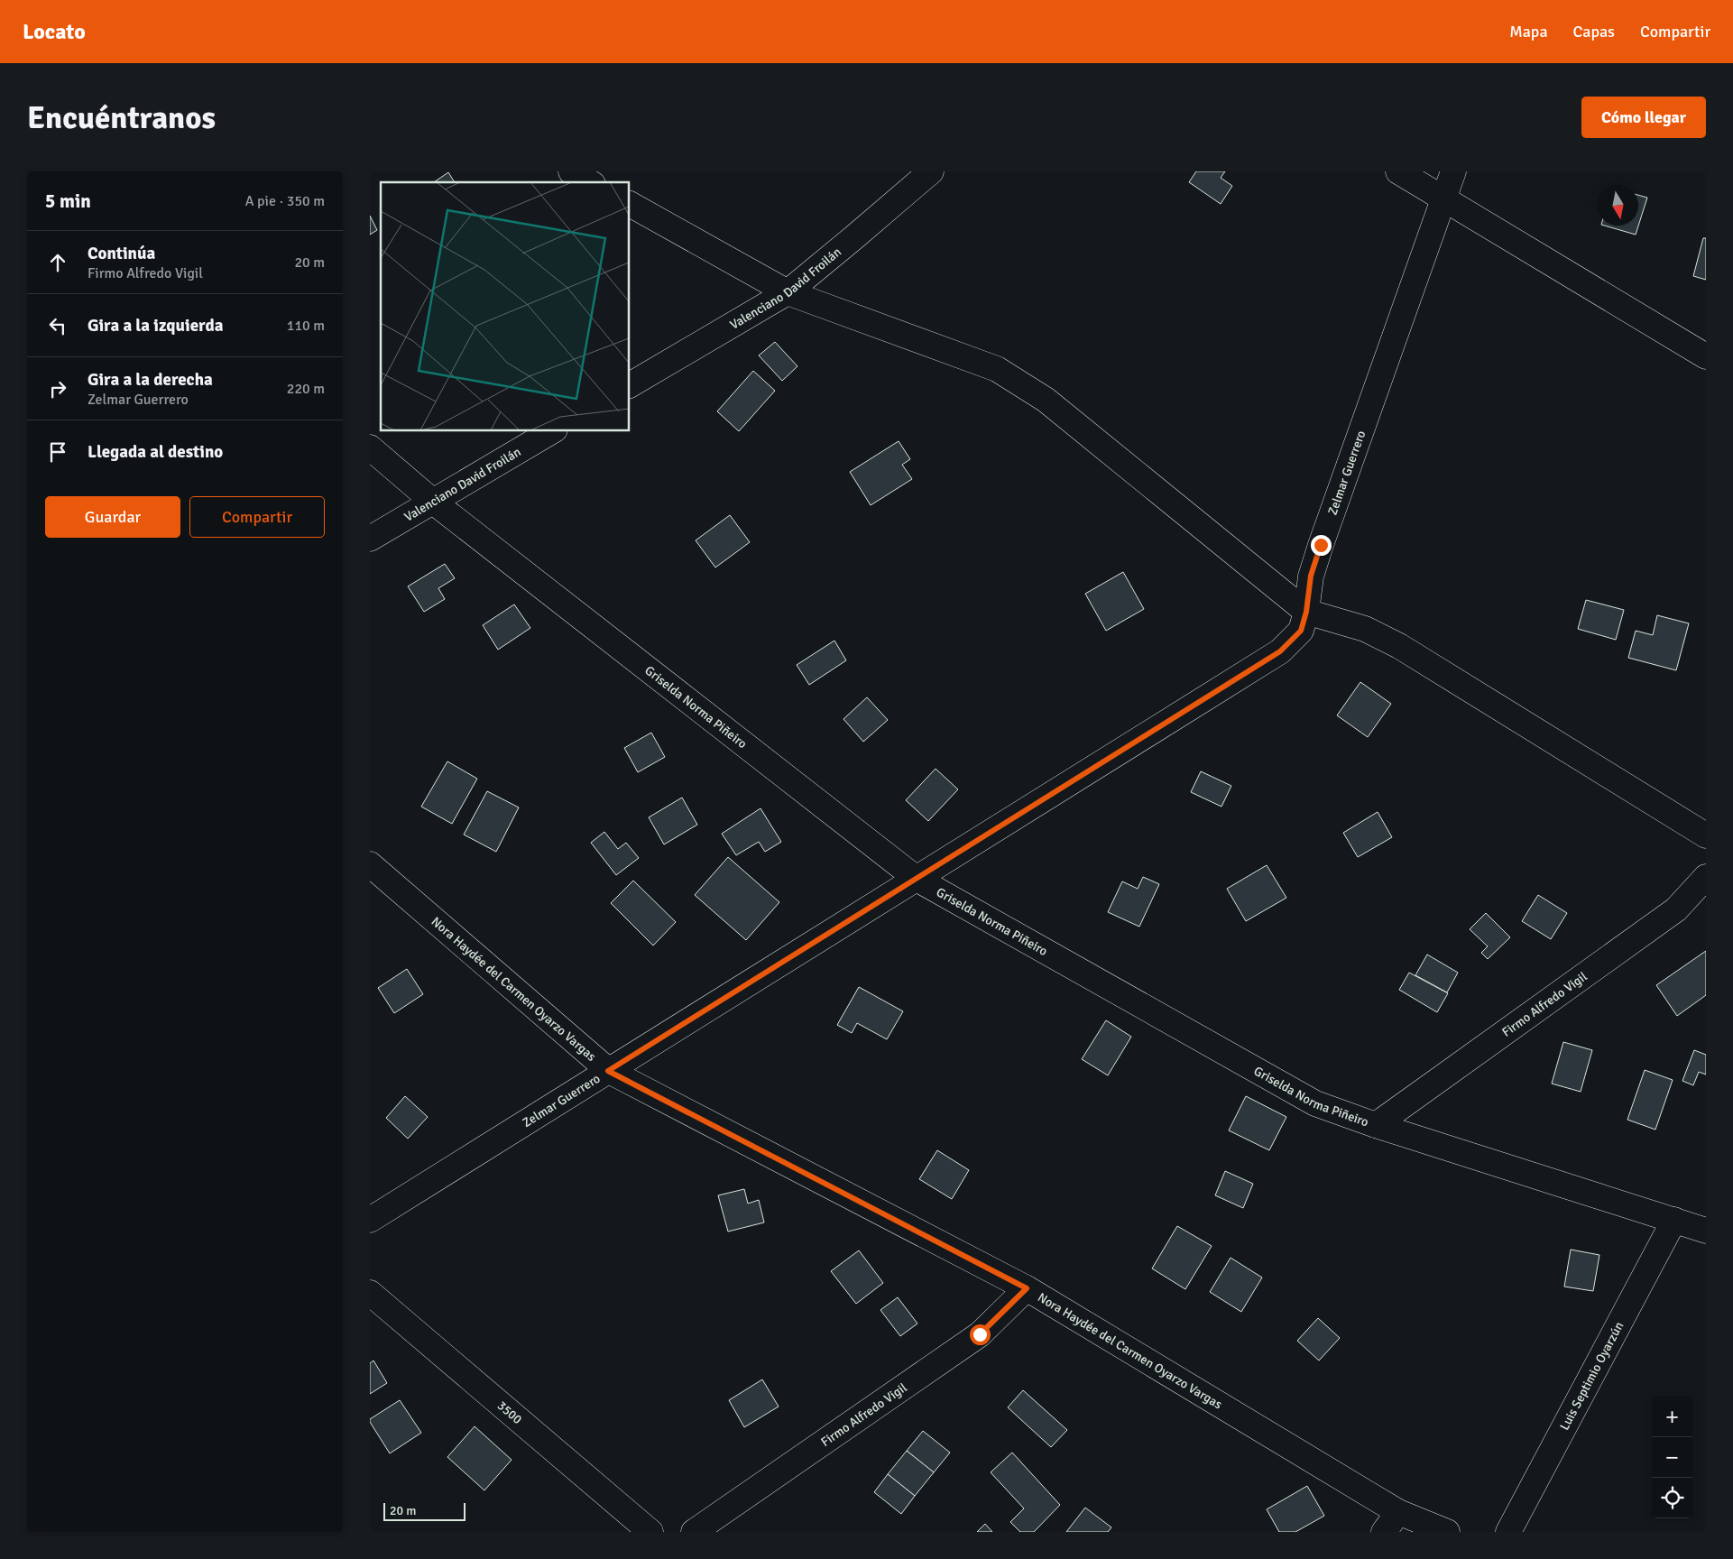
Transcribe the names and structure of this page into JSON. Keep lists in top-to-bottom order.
{
  "streets": {
    "street": [
      "Valenciano David Froilán",
      "Zelmar Guerrero",
      "Griselda Norma Piñeiro",
      "Nora Haydée del Carmen Oyarzo Vargas",
      "Firmo Alfredo Vigil",
      "Luis Septimio Oyarzún",
      "3500"
    ]
  },
  "crossings": [
    ["Valenciano David Froilán", "Griselda Norma Piñeiro"],
    ["Zelmar Guerrero", "Griselda Norma Piñeiro"],
    ["Zelmar Guerrero", "Nora Haydée del Carmen Oyarzo Vargas"],
    ["Griselda Norma Piñeiro", "Firmo Alfredo Vigil"],
    ["Griselda Norma Piñeiro", "Luis Septimio Oyarzún"],
    ["Nora Haydée del Carmen Oyarzo Vargas", "Firmo Alfredo Vigil"]
  ],
  "scale_bar": "20 m",
  "north": "bottom",
  "page": {
    "header": "Locato",
    "nav": ["Mapa", "Capas", "Compartir"],
    "buttons": [
      "Cómo llegar",
      ["Guardar", "Compartir"]
    ],
    "title": "Encuéntranos",
    "heading": ["5 min", "A pie · 350 m"],
    "list": [
      ["Continúa", "Firmo Alfredo Vigil", "20 m"],
      ["Gira a la izquierda", "110 m"],
      ["Gira a la derecha", "Zelmar Guerrero", "220 m"],
      "Llegada al destino"
    ],
    "map_buttons": ["+", "−"],
    "scale": "20 m"
  }
}
